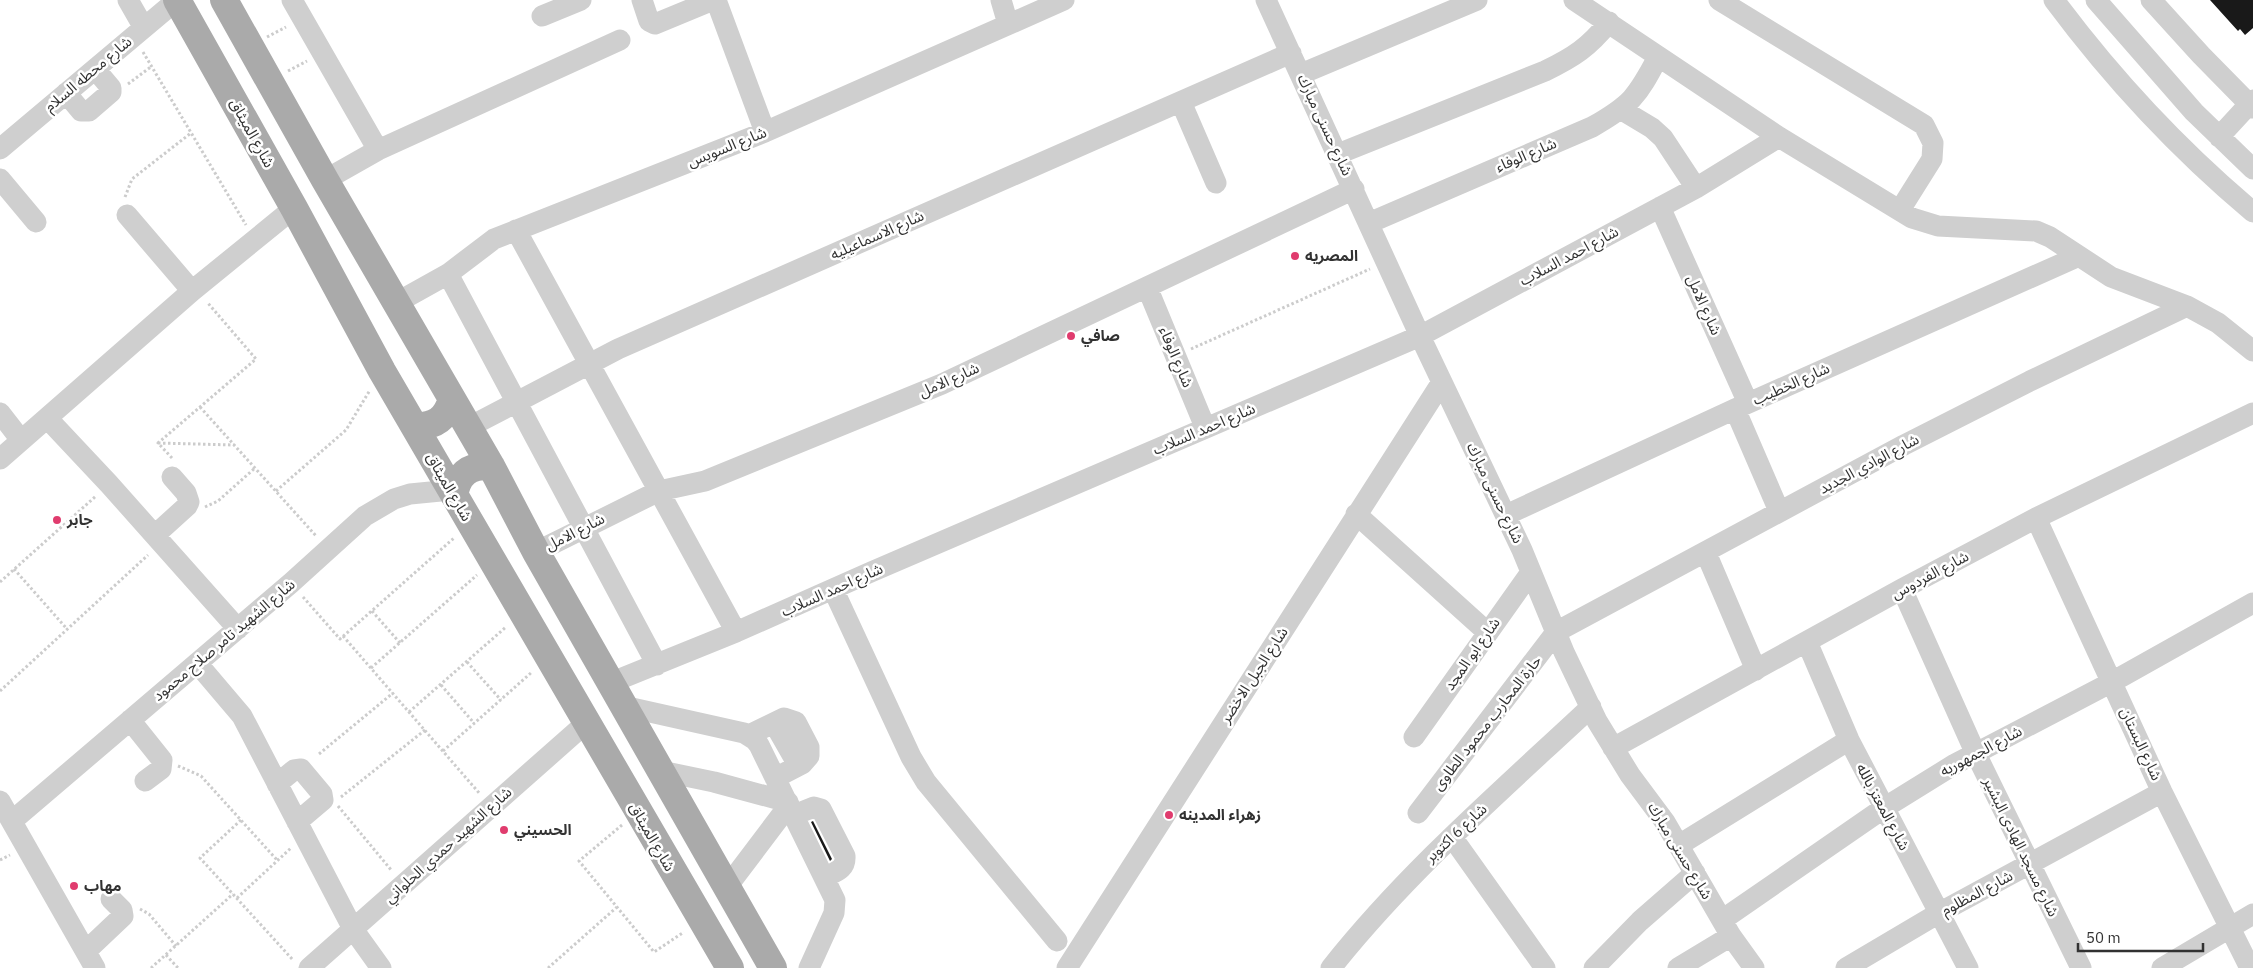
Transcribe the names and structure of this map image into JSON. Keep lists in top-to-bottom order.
{
  "streets": {
    "main road": ["شارع الميثاق"],
    "street": [
      "شارع محطه السلام",
      "شارع حسنى مبارك",
      "شارع السويس",
      "شارع الوفاء",
      "شارع الاسماعيليه",
      "شارع احمد السلاب",
      "شارع الامل",
      "شارع الخطيب",
      "شارع الوادي الجديد",
      "شارع الفردوس",
      "شارع الشهيد تامر صلاح محمود",
      "شارع ابو المجد",
      "شارع الجبل الاخضر",
      "حارة المحارب محمود الطاوى",
      "شارع البستان",
      "شارع الجمهوريه",
      "شارع المعتز بالله",
      "شارع 6 اكتوبر",
      "شارع الشهيد حمدي الحلواني",
      "شارع مسجد الهادى البشير",
      "شارع المظلوم"
    ]
  },
  "crossings": [
    ["شارع محطه السلام", "شارع الميثاق"],
    ["شارع حسنى مبارك", "شارع الوفاء"],
    ["شارع حسنى مبارك", "شارع الاسماعيليه"],
    ["شارع حسنى مبارك", "شارع احمد السلاب"],
    ["شارع حسنى مبارك", "شارع الامل"],
    ["شارع حسنى مبارك", "شارع الخطيب"],
    ["شارع حسنى مبارك", "شارع الوادي الجديد"],
    ["شارع حسنى مبارك", "شارع الفردوس"],
    ["شارع حسنى مبارك", "شارع ابو المجد"],
    ["شارع حسنى مبارك", "شارع الجبل الاخضر"],
    ["شارع حسنى مبارك", "حارة المحارب محمود الطاوى"],
    ["شارع حسنى مبارك", "شارع الجمهوريه"],
    ["شارع حسنى مبارك", "شارع 6 اكتوبر"],
    ["شارع الميثاق", "شارع الشهيد تامر صلاح محمود"],
    ["شارع الميثاق", "شارع الشهيد حمدي الحلواني"],
    ["شارع الوفاء", "شارع احمد السلاب"],
    ["شارع الوفاء", "شارع الامل"],
    ["شارع احمد السلاب", "شارع الامل"],
    ["شارع الامل", "شارع الخطيب"],
    ["شارع الامل", "شارع الوادي الجديد"],
    ["شارع الوادي الجديد", "حارة المحارب محمود الطاوى"],
    ["شارع الفردوس", "شارع البستان"],
    ["شارع الفردوس", "شارع المعتز بالله"],
    ["شارع الفردوس", "شارع مسجد الهادى البشير"],
    ["شارع البستان", "شارع الجمهوريه"],
    ["شارع البستان", "شارع المظلوم"],
    ["شارع الجمهوريه", "شارع المعتز بالله"],
    ["شارع الجمهوريه", "شارع مسجد الهادى البشير"],
    ["شارع المعتز بالله", "شارع المظلوم"],
    ["شارع مسجد الهادى البشير", "شارع المظلوم"]
  ],
  "places": [
    "المصريه",
    "صافي",
    "جابر",
    "زهراء المدينه",
    "الحسيني",
    "مهاب"
  ],
  "scale_bar": "50 m"
}
